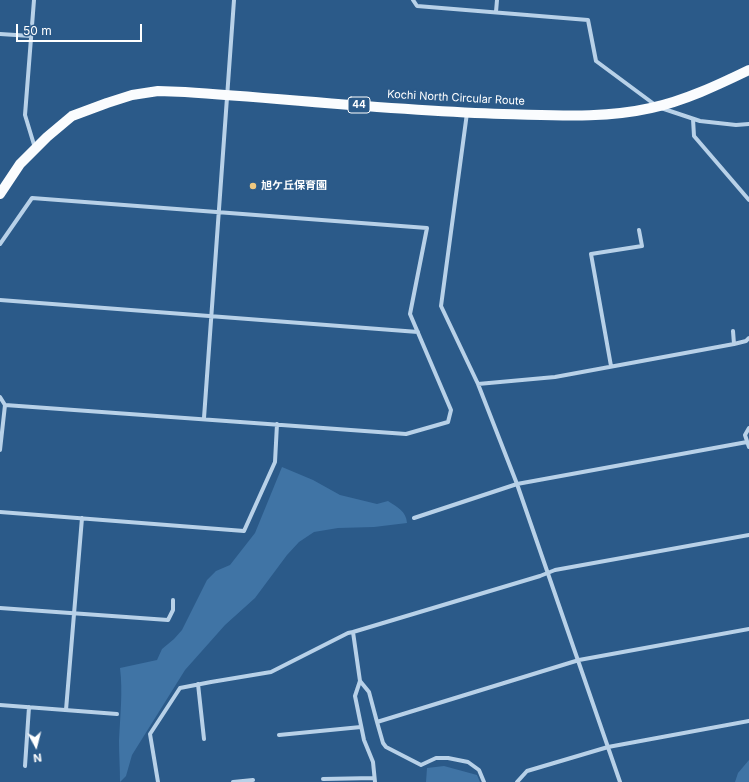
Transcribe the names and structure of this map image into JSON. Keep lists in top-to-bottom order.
{
  "streets": {
    "main road": ["Kochi North Circular Route", "44"]
  },
  "places": ["旭ケ丘保育園"],
  "scale_bar": "50 m",
  "north": "bottom"
}
